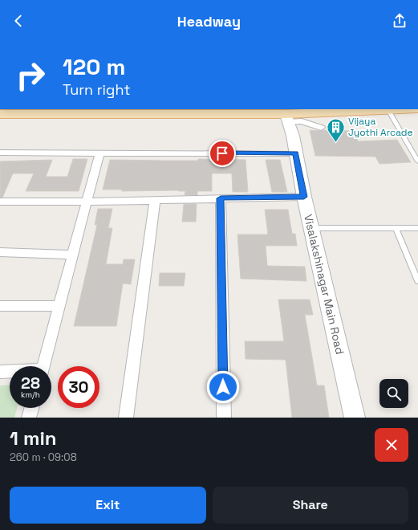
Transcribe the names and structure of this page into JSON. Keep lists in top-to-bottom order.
{
  "streets": {
    "street": ["Visalakshinagar Main Road"]
  },
  "places": {
    "building": ["Vijaya Jyothi Arcade"]
  },
  "page": {
    "header": "Headway",
    "turn": ["120 m", "Turn right"],
    "speed": "28 km/h",
    "limit": "30",
    "heading": ["1 min", "260 m · 09:08"],
    "buttons": ["Exit", "Share"]
  }
}
